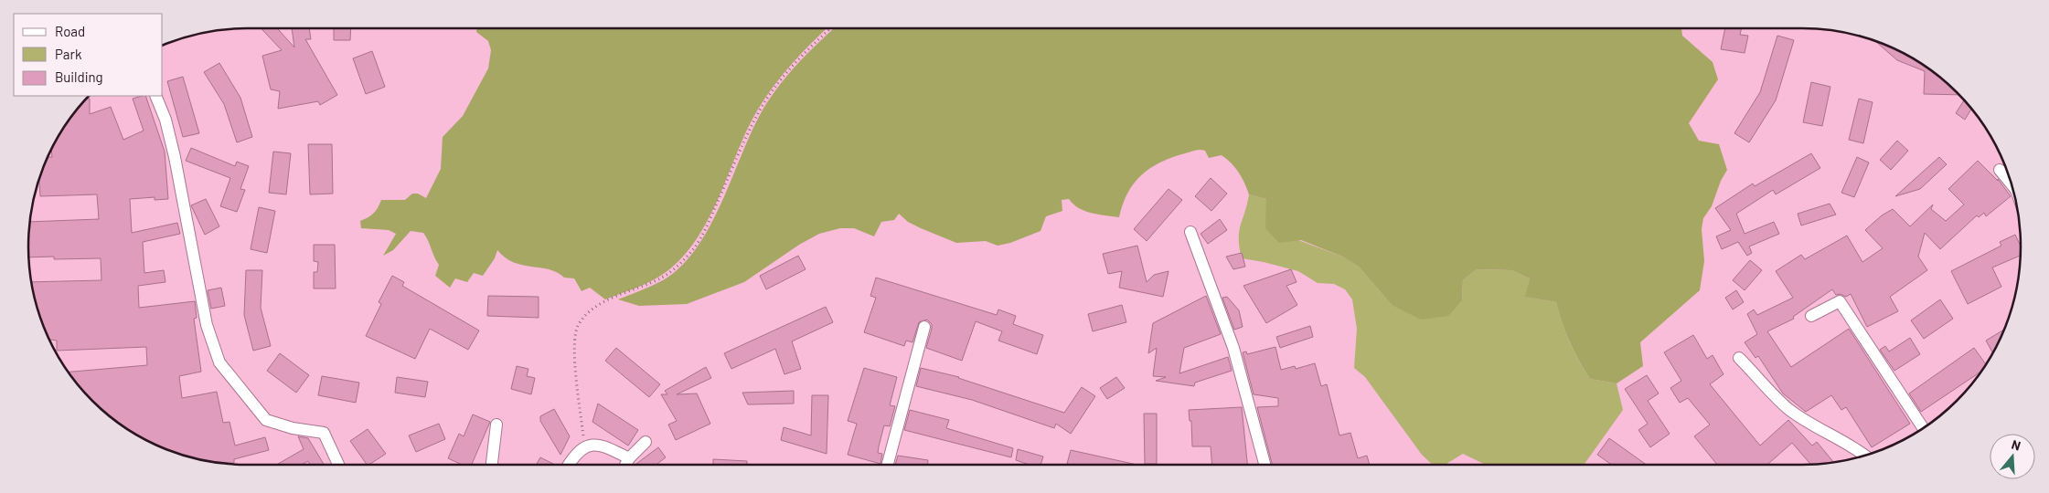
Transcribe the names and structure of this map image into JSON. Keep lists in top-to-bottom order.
{
  "legend": ["Road", "Park", "Building"],
  "north": "top"
}
